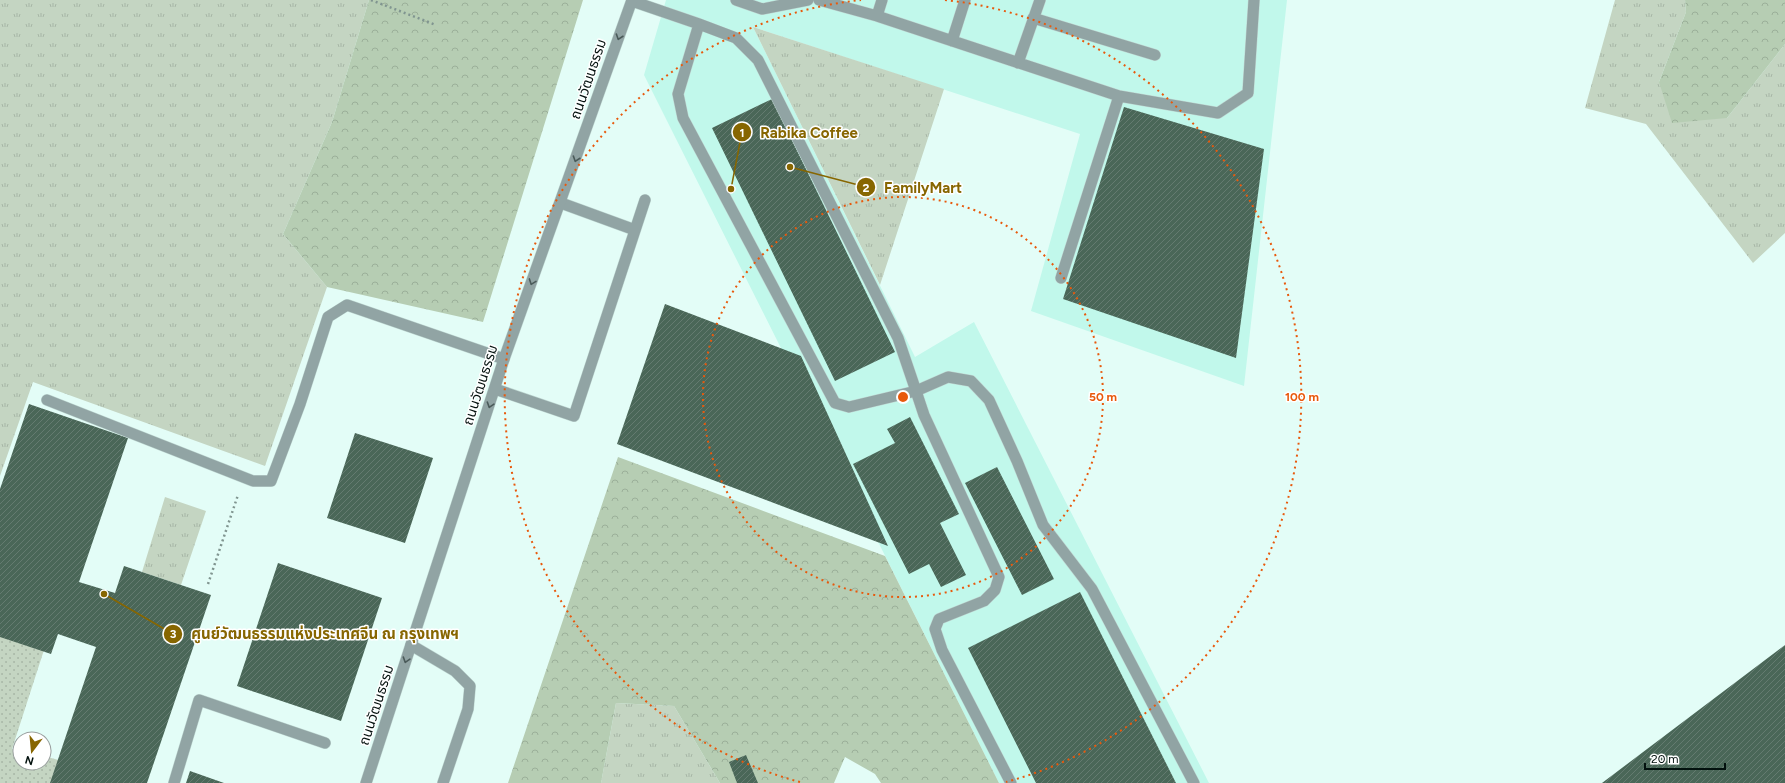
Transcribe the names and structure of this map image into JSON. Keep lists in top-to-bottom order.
{
  "streets": {
    "street": ["ถนนวัฒนธรรม"]
  },
  "one_way": ["ถนนวัฒนธรรม"],
  "places": ["FamilyMart", "Rabika Coffee", "ศูนย์วัฒนธรรมแห่งประเทศจีน ณ กรุงเทพฯ"],
  "scale_bar": "20 m",
  "north": "bottom",
  "rings": ["50 m", "100 m"]
}
